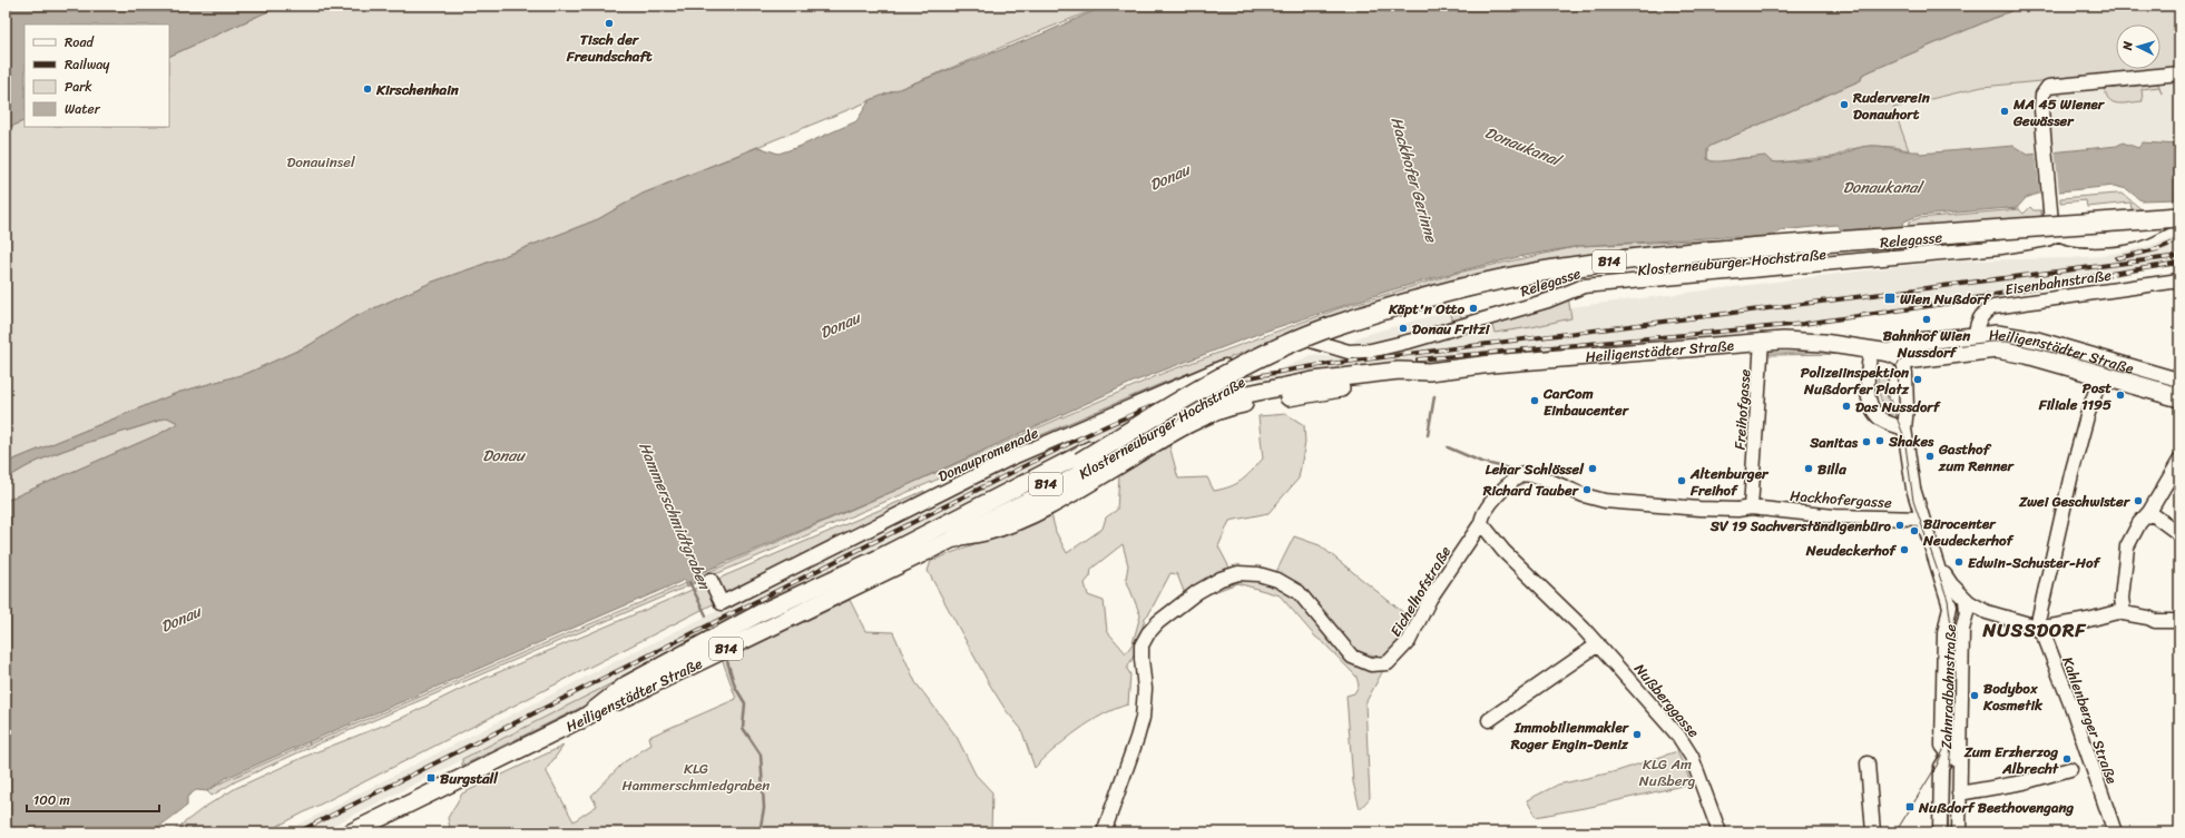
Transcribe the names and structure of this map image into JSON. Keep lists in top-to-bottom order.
{
  "streets": {
    "highway": ["B14", "Klosterneuburger Hochstraße", "Heiligenstädter Straße"],
    "street": [
      "Relegasse",
      "Eisenbahnstraße",
      "Freihofgasse",
      "Donaupromenade",
      "Hackhofergasse",
      "Eichelhofstraße",
      "Zahnradbahnstraße",
      "Nußberggasse",
      "Kahlenberger Straße"
    ]
  },
  "crossings": [
    ["Relegasse", "Donaupromenade"],
    ["Klosterneuburger Hochstraße", "Heiligenstädter Straße"],
    ["Eisenbahnstraße", "Heiligenstädter Straße"],
    ["Heiligenstädter Straße", "Freihofgasse"],
    ["Freihofgasse", "Hackhofergasse"],
    ["Hackhofergasse", "Eichelhofstraße"],
    ["Eichelhofstraße", "Nußberggasse"]
  ],
  "districts": ["NUSSDORF"],
  "water": [
    "Donaukanal",
    "Donau",
    "Hackhofer Gerinne",
    "Hammerschmidtgraben"
  ],
  "parks": ["Donauinsel", "KLG Am Nußberg", "KLG Hammerschmiedgraben"],
  "places": {
    "other": [
      "Tisch der Freundschaft",
      "Kirschenhain",
      "Ruderverein Donauhort",
      "MA 45 Wiener Gewässer",
      "Käpt'n Otto",
      "Bahnhof Wien Nussdorf",
      "Donau Fritzi",
      "Polizeiinspektion Nußdorfer Platz",
      "Post Filiale 1195",
      "CarCom Einbaucenter",
      "Das Nussdorf",
      "Shakes",
      "Sanitas",
      "Gasthof zum Renner",
      "Lehar Schlössel",
      "Billa",
      "Altenburger Freihof",
      "Richard Tauber",
      "Zwei Geschwister",
      "SV 19 Sachverständigenbüro",
      "Bürocenter Neudeckerhof",
      "Neudeckerhof",
      "Edwin-Schuster-Hof",
      "Bodybox Kosmetik",
      "Immobilienmakler Roger Engin-Deniz",
      "Zum Erzherzog Albrecht"
    ],
    "transit": ["Wien Nußdorf", "Burgstall", "Nußdorf Beethovengang"]
  },
  "legend": [
    "Road",
    "Railway",
    "Park",
    "Water"
  ],
  "scale_bar": "100 m",
  "north": "left"
}
